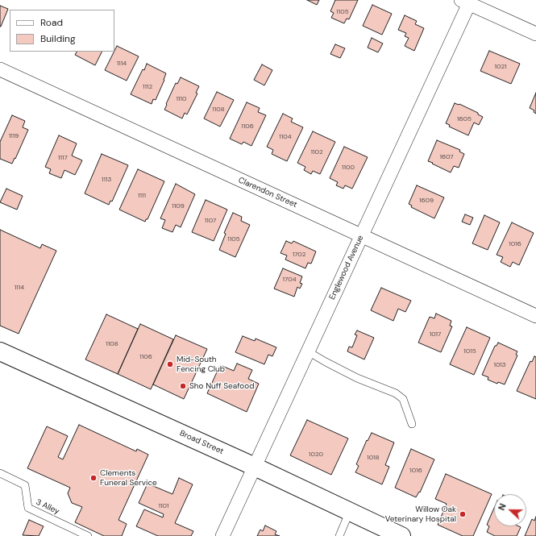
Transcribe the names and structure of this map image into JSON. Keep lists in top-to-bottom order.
{
  "streets": {
    "street": ["Clarendon Street", "Englewood Avenue", "Broad Street"],
    "lane": ["3 Alley"]
  },
  "crossings": [
    ["Clarendon Street", "Englewood Avenue"],
    ["Englewood Avenue", "Broad Street"]
  ],
  "places": [
    "Mid-South Fencing Club",
    "Sho Nuff Seafood",
    "Clements Funeral Service",
    "Willow Oak Veterinary Hospital"
  ],
  "house_numbers": [
    "1105",
    "1114",
    "1021",
    "1112",
    "1110",
    "1108",
    "1605",
    "1106",
    "1119",
    "1104",
    "1102",
    "1607",
    "1117",
    "1100",
    "1113",
    "1111",
    "1609",
    "1109",
    "1107",
    "1105",
    "1016",
    "1702",
    "1704",
    "1114",
    "1017",
    "1108",
    "1015",
    "1106",
    "1013",
    "1020",
    "1018",
    "1016",
    "1101"
  ],
  "legend": ["Road", "Building"],
  "north": "left"
}
